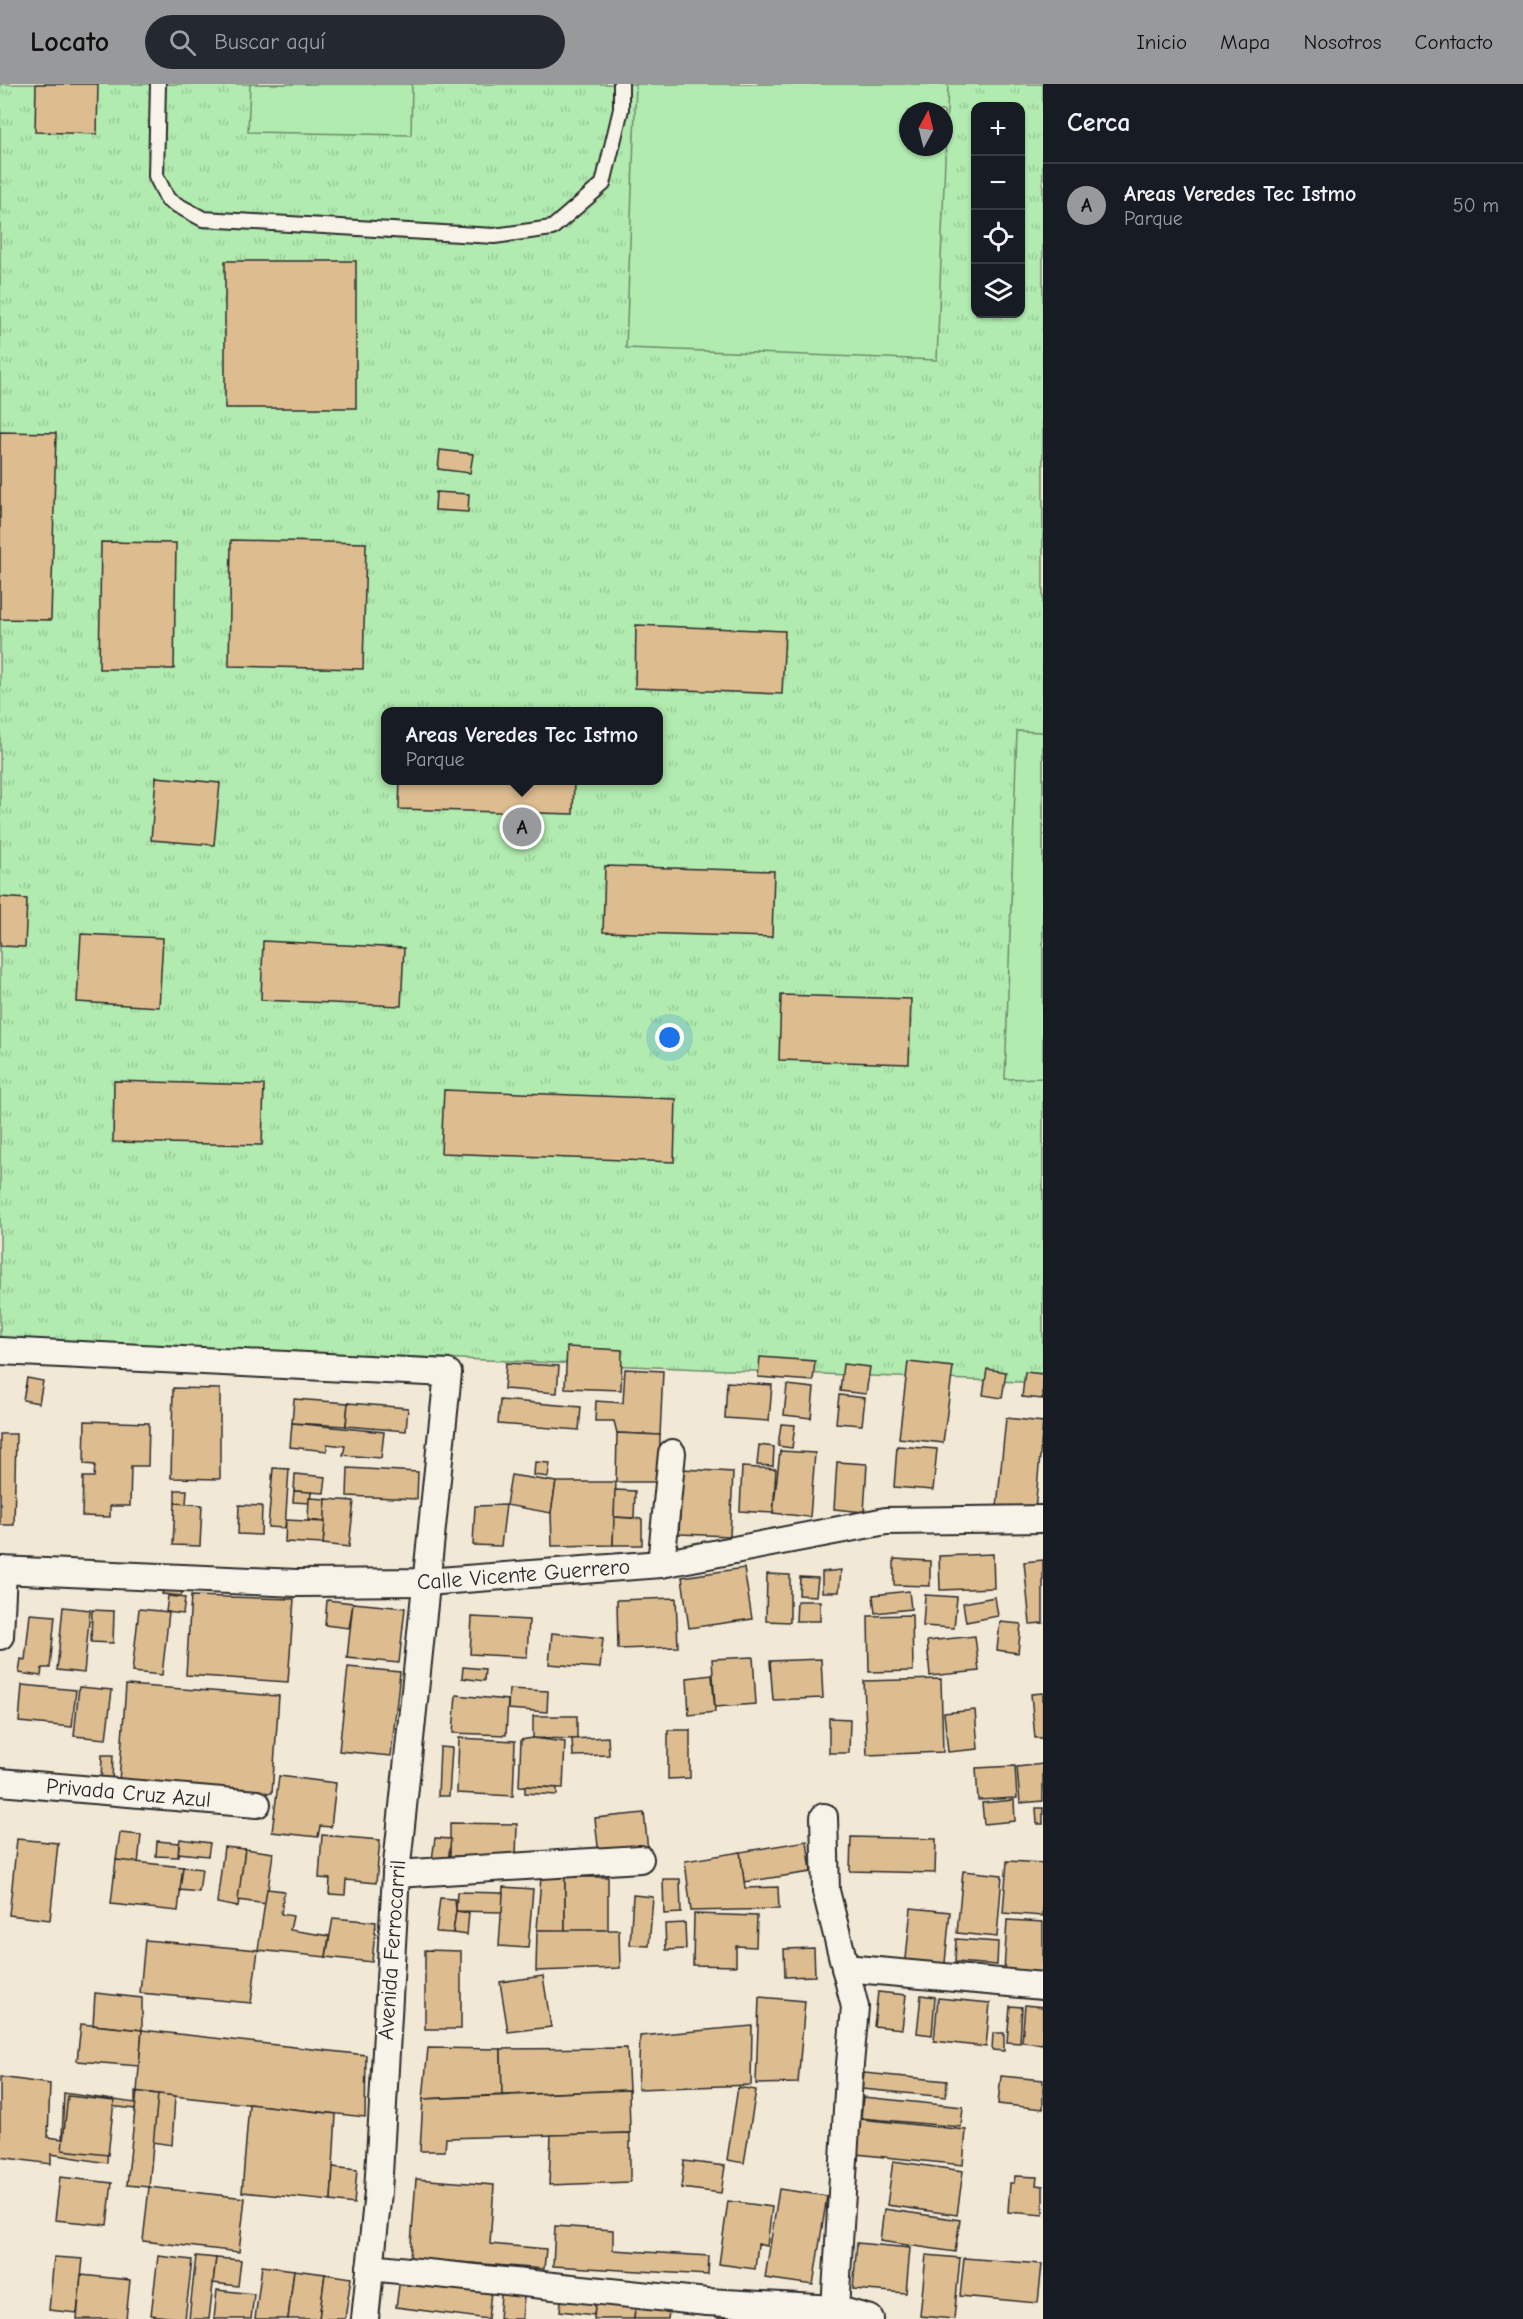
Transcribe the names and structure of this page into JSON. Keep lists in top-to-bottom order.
{
  "streets": {
    "street": ["Calle Vicente Guerrero", "Privada Cruz Azul", "Avenida Ferrocarril"]
  },
  "crossings": [
    ["Calle Vicente Guerrero", "Avenida Ferrocarril"]
  ],
  "north": "top",
  "page": {
    "header": "Locato",
    "search": "Buscar aquí",
    "nav": [
      "Inicio",
      "Mapa",
      "Nosotros",
      "Contacto"
    ],
    "heading": "Cerca",
    "map_buttons": ["+", "−"],
    "list": [
      {
        "mark": "A",
        "name": "Areas Veredes Tec Istmo",
        "note": "Parque",
        "value": "50 m"
      }
    ],
    "popup": ["Areas Veredes Tec Istmo", "Parque"],
    "pins": "A"
  }
}
